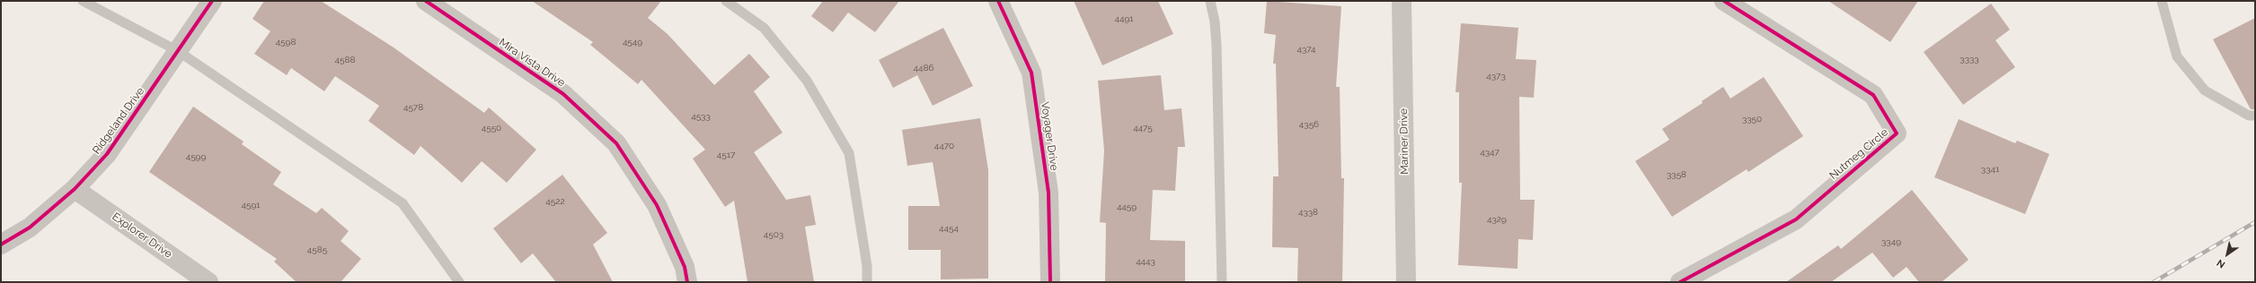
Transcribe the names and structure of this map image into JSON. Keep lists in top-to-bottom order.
{
  "streets": {
    "street": [
      "Mira Vista Drive",
      "Ridgeland Drive",
      "Voyager Drive",
      "Mariner Drive",
      "Nutmeg Circle",
      "Explorer Drive"
    ]
  },
  "crossings": [
    ["Ridgeland Drive", "Explorer Drive"]
  ],
  "house_numbers": [
    "4491",
    "4598",
    "4549",
    "4374",
    "3333",
    "4588",
    "4486",
    "4373",
    "4578",
    "4533",
    "3350",
    "4356",
    "4550",
    "4475",
    "4470",
    "4347",
    "4517",
    "4599",
    "3341",
    "3358",
    "4522",
    "4591",
    "4459",
    "4338",
    "4329",
    "4454",
    "4503",
    "3349",
    "4585",
    "4443"
  ],
  "north": "bottom left"
}
